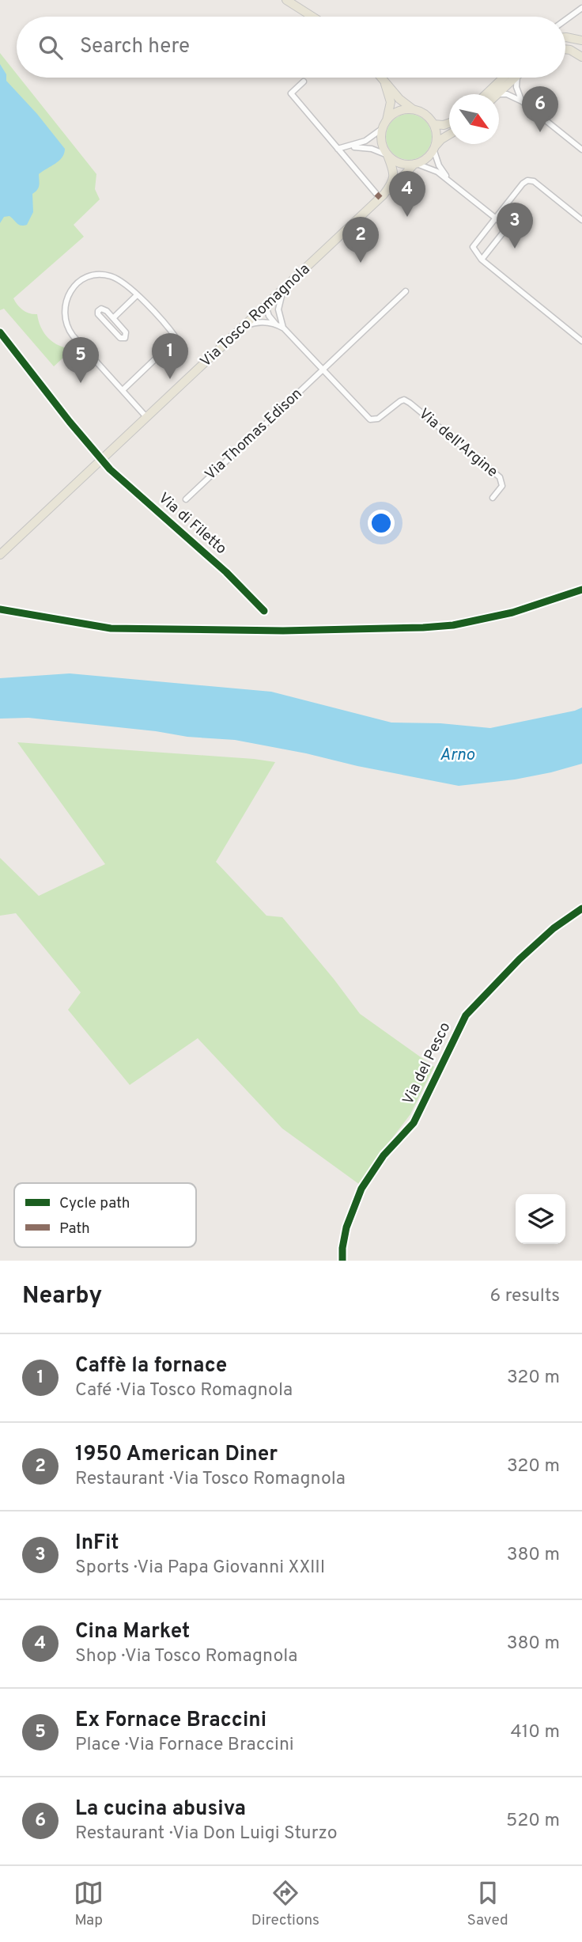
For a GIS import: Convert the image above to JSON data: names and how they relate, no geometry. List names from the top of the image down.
{
  "streets": {
    "main road": ["Via Tosco Romagnola"],
    "street": [
      "Via Thomas Edison",
      "Via dell'Argine",
      "Via di Filetto",
      "Via del Pesco"
    ]
  },
  "crossings": [
    ["Via Tosco Romagnola", "Via di Filetto"],
    ["Via Thomas Edison", "Via dell'Argine"]
  ],
  "water": ["Arno"],
  "legend": ["Cycle path", "Path"],
  "north": "bottom right",
  "page": {
    "search": "Search here",
    "pins": [
      "6",
      "4",
      "3",
      "2",
      "1",
      "5"
    ],
    "heading": ["Nearby", "6 results"],
    "list": [
      {
        "mark": "1",
        "name": "Caffè la fornace",
        "note": "Café · Via Tosco Romagnola",
        "value": "320 m"
      },
      {
        "mark": "2",
        "name": "1950 American Diner",
        "note": "Restaurant · Via Tosco Romagnola",
        "value": "320 m"
      },
      {
        "mark": "3",
        "name": "InFit",
        "note": "Sports · Via Papa Giovanni XXIII",
        "value": "380 m"
      },
      {
        "mark": "4",
        "name": "Cina Market",
        "note": "Shop · Via Tosco Romagnola",
        "value": "380 m"
      },
      {
        "mark": "5",
        "name": "Ex Fornace Braccini",
        "note": "Place · Via Fornace Braccini",
        "value": "410 m"
      },
      {
        "mark": "6",
        "name": "La cucina abusiva",
        "note": "Restaurant · Via Don Luigi Sturzo",
        "value": "520 m"
      }
    ],
    "nav": ["Map", "Directions", "Saved"]
  }
}
